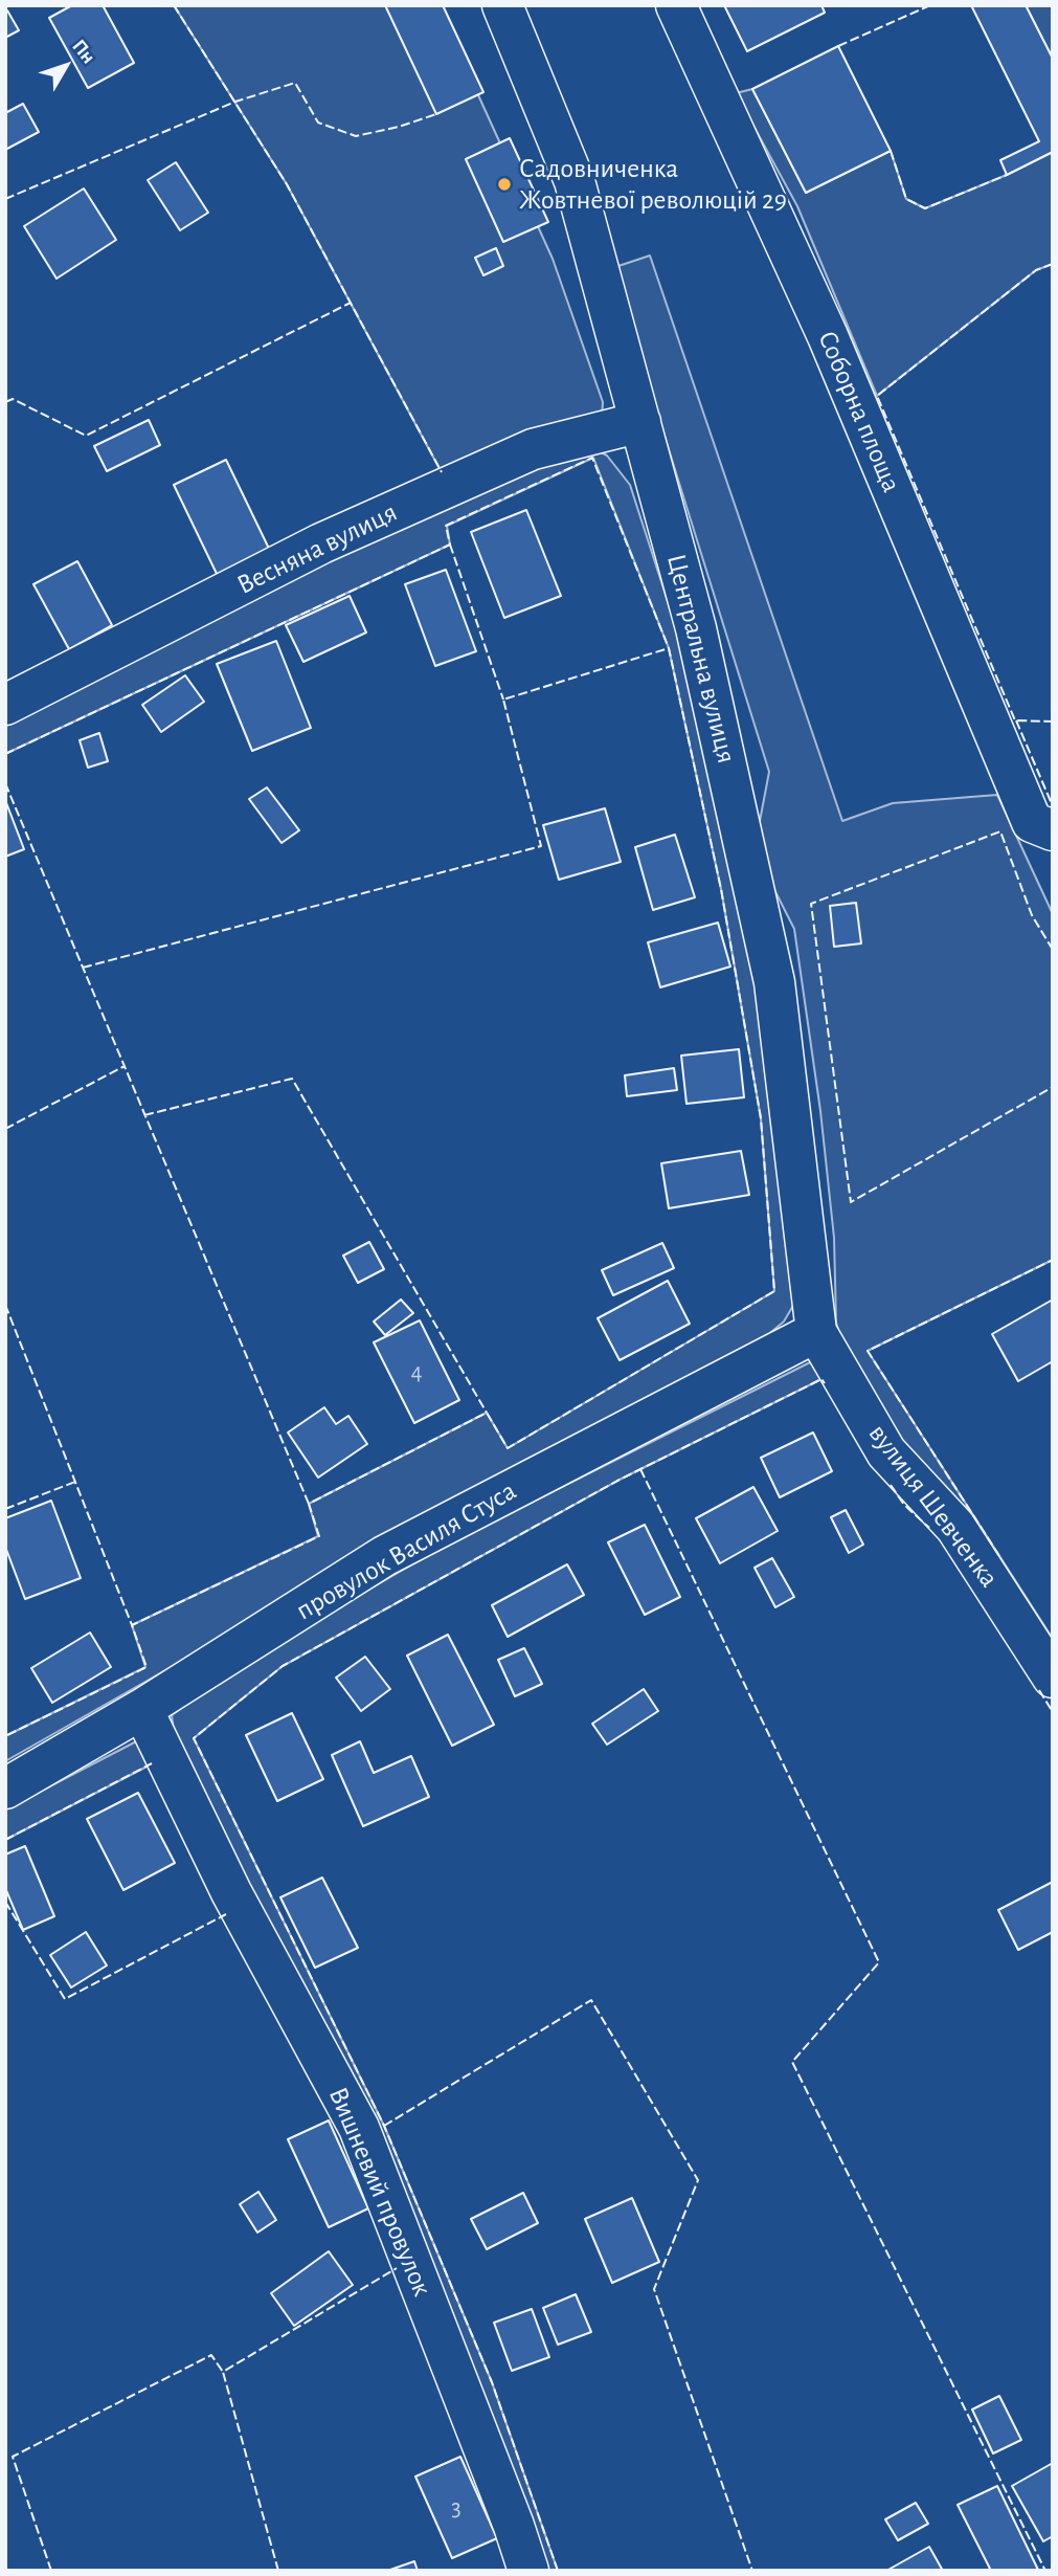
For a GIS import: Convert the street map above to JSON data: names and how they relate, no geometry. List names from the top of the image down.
{
  "streets": {
    "street": [
      "Соборна площа",
      "Весняна вулиця",
      "Центральна вулиця",
      "вулиця Шевченка",
      "провулок Василя Стуса",
      "Вишневий провулок"
    ]
  },
  "crossings": [
    ["Весняна вулиця", "Центральна вулиця"],
    ["Центральна вулиця", "вулиця Шевченка"],
    ["Центральна вулиця", "провулок Василя Стуса"],
    ["вулиця Шевченка", "провулок Василя Стуса"],
    ["провулок Василя Стуса", "Вишневий провулок"]
  ],
  "places": ["Садовниченка Жовтневої революцій 29"],
  "house_numbers": ["4", "3"],
  "north": "top right"
}
